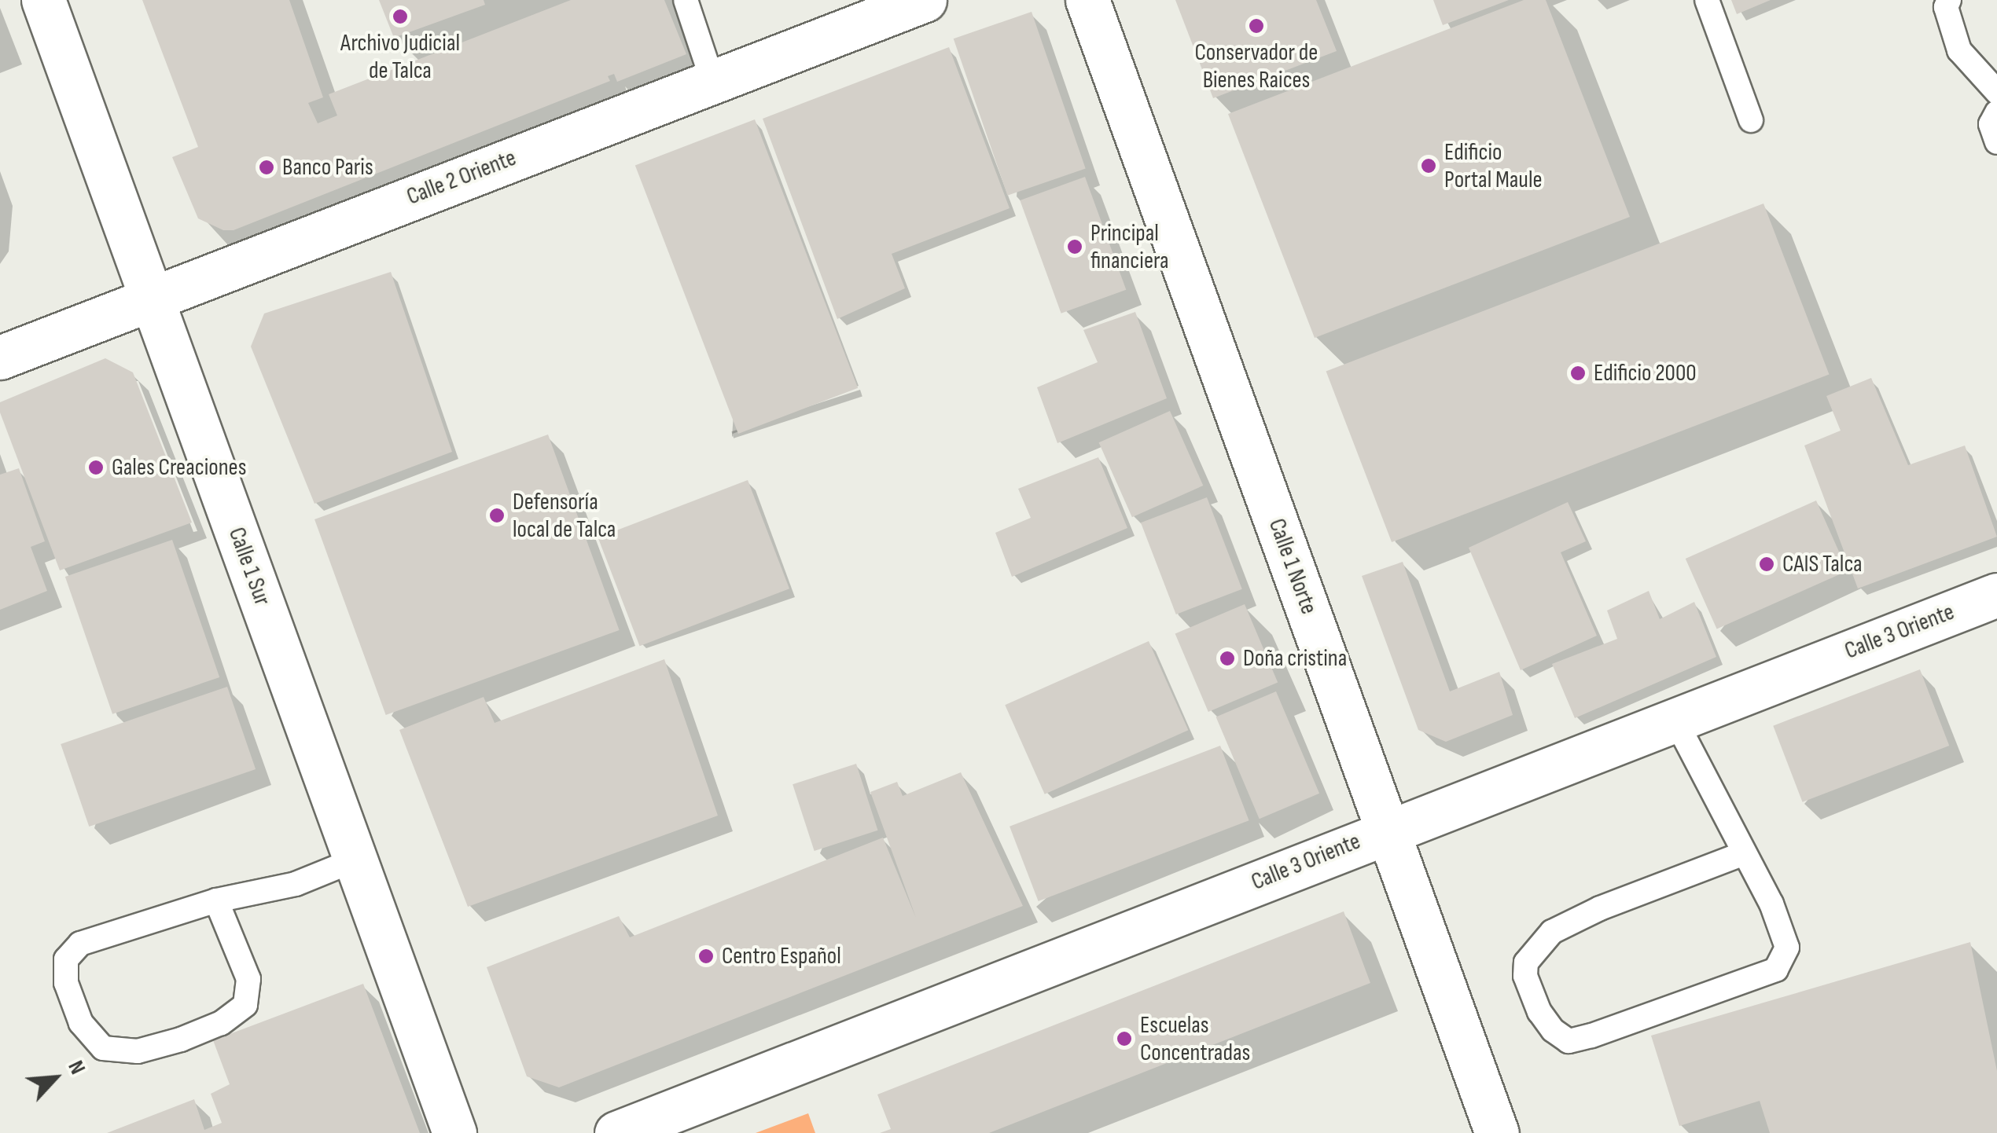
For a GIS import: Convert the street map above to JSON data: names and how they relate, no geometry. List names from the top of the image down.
{
  "streets": {
    "street": [
      "Calle 2 Oriente",
      "Calle 1 Sur",
      "Calle 1 Norte",
      "Calle 3 Oriente"
    ]
  },
  "crossings": [
    ["Calle 2 Oriente", "Calle 1 Sur"],
    ["Calle 1 Norte", "Calle 3 Oriente"]
  ],
  "places": [
    "Archivo Judicial de Talca",
    "Conservador de Bienes Raices",
    "Edificio Portal Maule",
    "Banco Paris",
    "Principal financiera",
    "Edificio 2000",
    "Gales Creaciones",
    "Defensoría local de Talca",
    "CAIS Talca",
    "Doña cristina",
    "Centro Español",
    "Escuelas Concentradas"
  ],
  "north": "top right"
}
